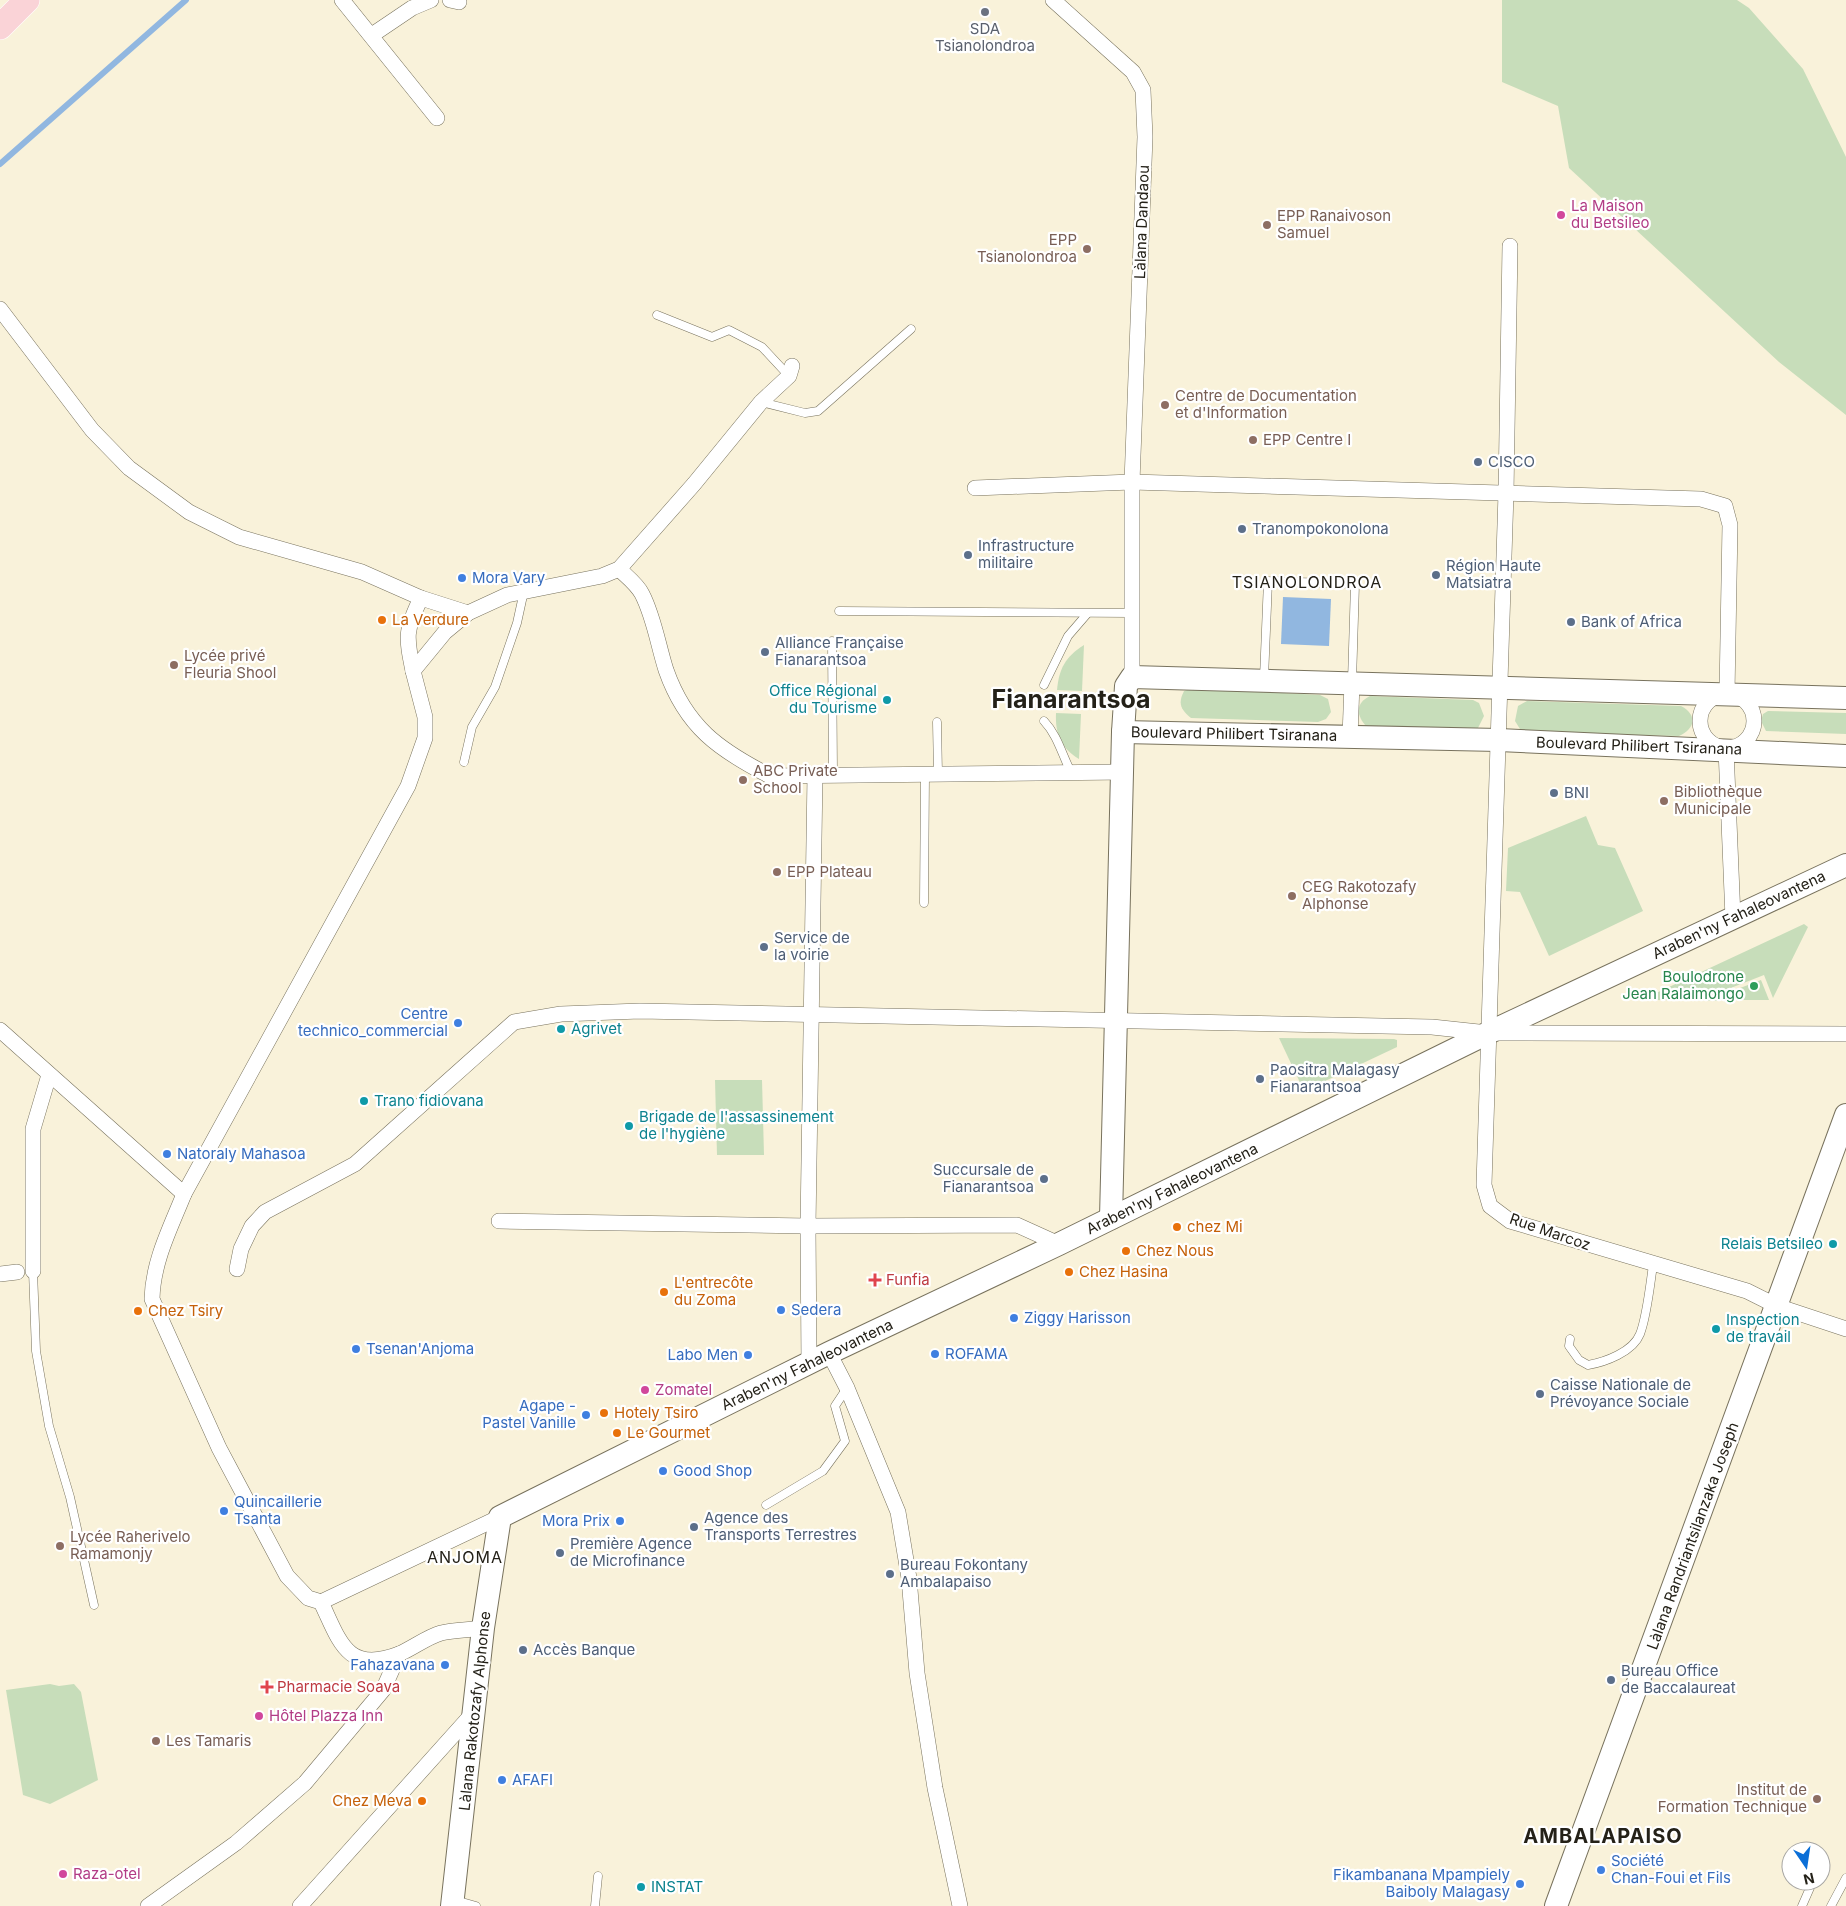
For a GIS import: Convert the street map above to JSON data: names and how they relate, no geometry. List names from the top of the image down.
{
  "streets": {
    "street": [
      "Làlana Dandaou",
      "Boulevard Philibert Tsiranana",
      "Araben'ny Fahaleovantena",
      "Rue Marcoz",
      "Làlana Randriantsilanzaka Joseph",
      "Làlana Rakotozafy Alphonse"
    ]
  },
  "crossings": [
    ["Làlana Dandaou", "Boulevard Philibert Tsiranana"],
    ["Boulevard Philibert Tsiranana", "Rue Marcoz"],
    ["Araben'ny Fahaleovantena", "Rue Marcoz"],
    ["Araben'ny Fahaleovantena", "Làlana Rakotozafy Alphonse"],
    ["Rue Marcoz", "Làlana Randriantsilanzaka Joseph"]
  ],
  "districts": [
    "TSIANOLONDROA",
    "Fianarantsoa",
    "ANJOMA",
    "AMBALAPAISO"
  ],
  "places": {
    "other": [
      "SDA Tsianolondroa",
      "La Maison du Betsileo",
      "EPP Ranaivoson Samuel",
      "EPP Tsianolondroa",
      "Centre de Documentation et d'Information",
      "EPP Centre I",
      "CISCO",
      "Tranompokonolona",
      "Infrastructure militaire",
      "Région Haute Matsiatra",
      "Mora Vary",
      "La Verdure",
      "Bank of Africa",
      "Alliance Française Fianarantsoa",
      "Lycée privé Fleuria Shool",
      "Office Régional du Tourisme",
      "ABC Private School",
      "BNI",
      "Bibliothèque Municipale",
      "EPP Plateau",
      "CEG Rakotozafy Alphonse",
      "Service de la voirie",
      "Boulodrone Jean Ralaimongo",
      "Centre technico_commercial",
      "Agrivet",
      "Paositra Malagasy Fianarantsoa",
      "Trano fidiovana",
      "Brigade de l'assassinement de l'hygiène",
      "Natoraly Mahasoa",
      "Succursale de Fianarantsoa",
      "chez Mi",
      "Relais Betsileo",
      "Chez Nous",
      "Chez Hasina",
      "L'entrecôte du Zoma",
      "Sedera",
      "Chez Tsiry",
      "Ziggy Harisson",
      "Inspection de travail",
      "Tsenan'Anjoma",
      "ROFAMA",
      "Labo Men",
      "Zomatel",
      "Caisse Nationale de Prévoyance Sociale",
      "Hotely Tsiro",
      "Agape - Pastel Vanille",
      "Le Gourmet",
      "Good Shop",
      "Quincaillerie Tsanta",
      "Mora Prix",
      "Agence des Transports Terrestres",
      "Lycée Raherivelo Ramamonjy",
      "Première Agence de Microfinance",
      "Bureau Fokontany Ambalapaiso",
      "Accès Banque",
      "Fahazavana",
      "Bureau Office de Baccalaureat",
      "Hôtel Plazza Inn",
      "Les Tamaris",
      "AFAFI",
      "Institut de Formation Technique",
      "Chez Meva",
      "Société Chan-Foui et Fils",
      "Raza-otel",
      "Fikambanana Mpampiely Baiboly Malagasy",
      "INSTAT"
    ],
    "health": ["Funfia", "Pharmacie Soava"]
  },
  "north": "bottom"
}
